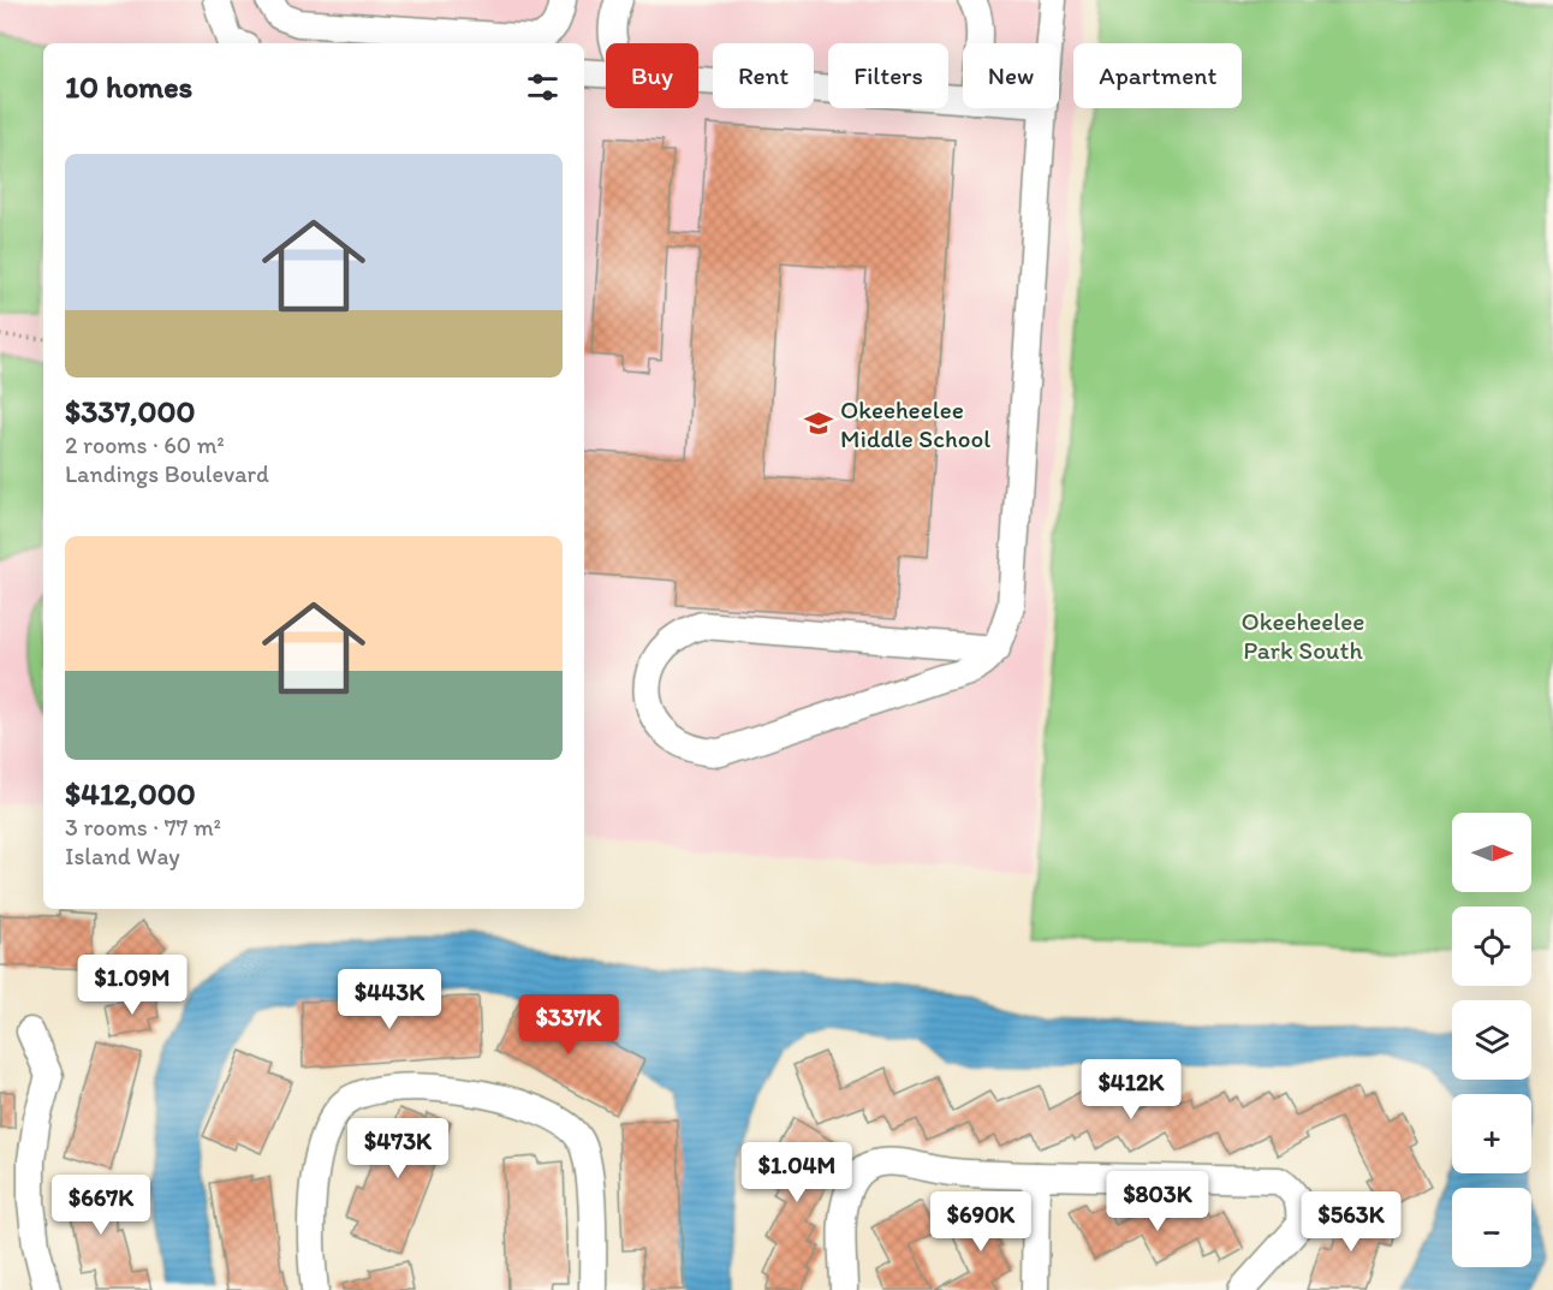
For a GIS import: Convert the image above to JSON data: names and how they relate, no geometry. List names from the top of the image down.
{
  "parks": ["Okeeheelee Park South"],
  "places": {
    "school or university": ["Okeeheelee Middle School"]
  },
  "north": "right",
  "page": {
    "chip": [
      "Buy",
      "Rent",
      "Filters",
      "New",
      "Apartment"
    ],
    "heading": "10 homes",
    "list": [
      {
        "name": "$337,000",
        "note": "2 rooms · 60 m² · Landings Boulevard"
      },
      {
        "name": "$412,000",
        "note": "3 rooms · 77 m² · Island Way"
      }
    ],
    "map_buttons": ["+", "−"],
    "price": [
      "$1.09M",
      "$443K",
      "$337K",
      "$412K",
      "$473K",
      "$1.04M",
      "$803K",
      "$667K",
      "$690K",
      "$563K"
    ]
  }
}
